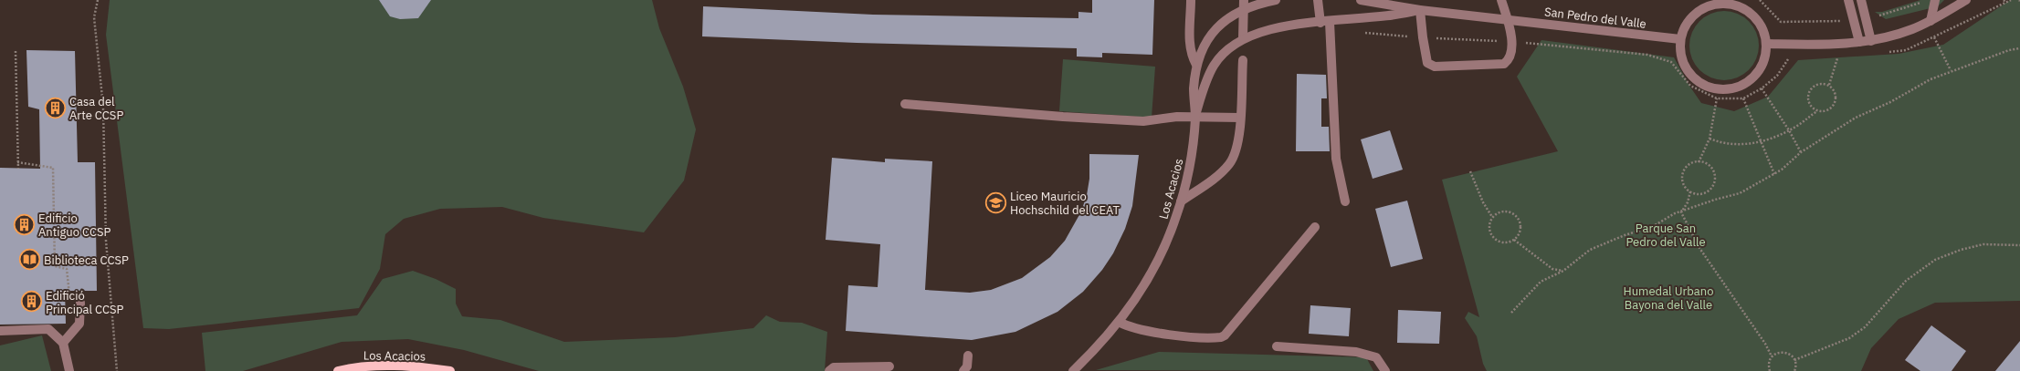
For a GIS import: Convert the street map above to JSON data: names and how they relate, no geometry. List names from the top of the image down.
{
  "streets": {
    "main road": ["Los Acacios"],
    "street": ["San Pedro del Valle"]
  },
  "crossings": [
    ["San Pedro del Valle", "Los Acacios"]
  ],
  "parks": ["Parque San Pedro del Valle", "Humedal Urbano Bayona del Valle"],
  "places": {
    "building": ["Casa del Arte CCSP", "Edificio Antiguo CCSP", "Edifició Principal CCSP"],
    "school or university": ["Liceo Mauricio Hochschild del CEAT"],
    "library": ["Biblioteca CCSP"]
  }
}
